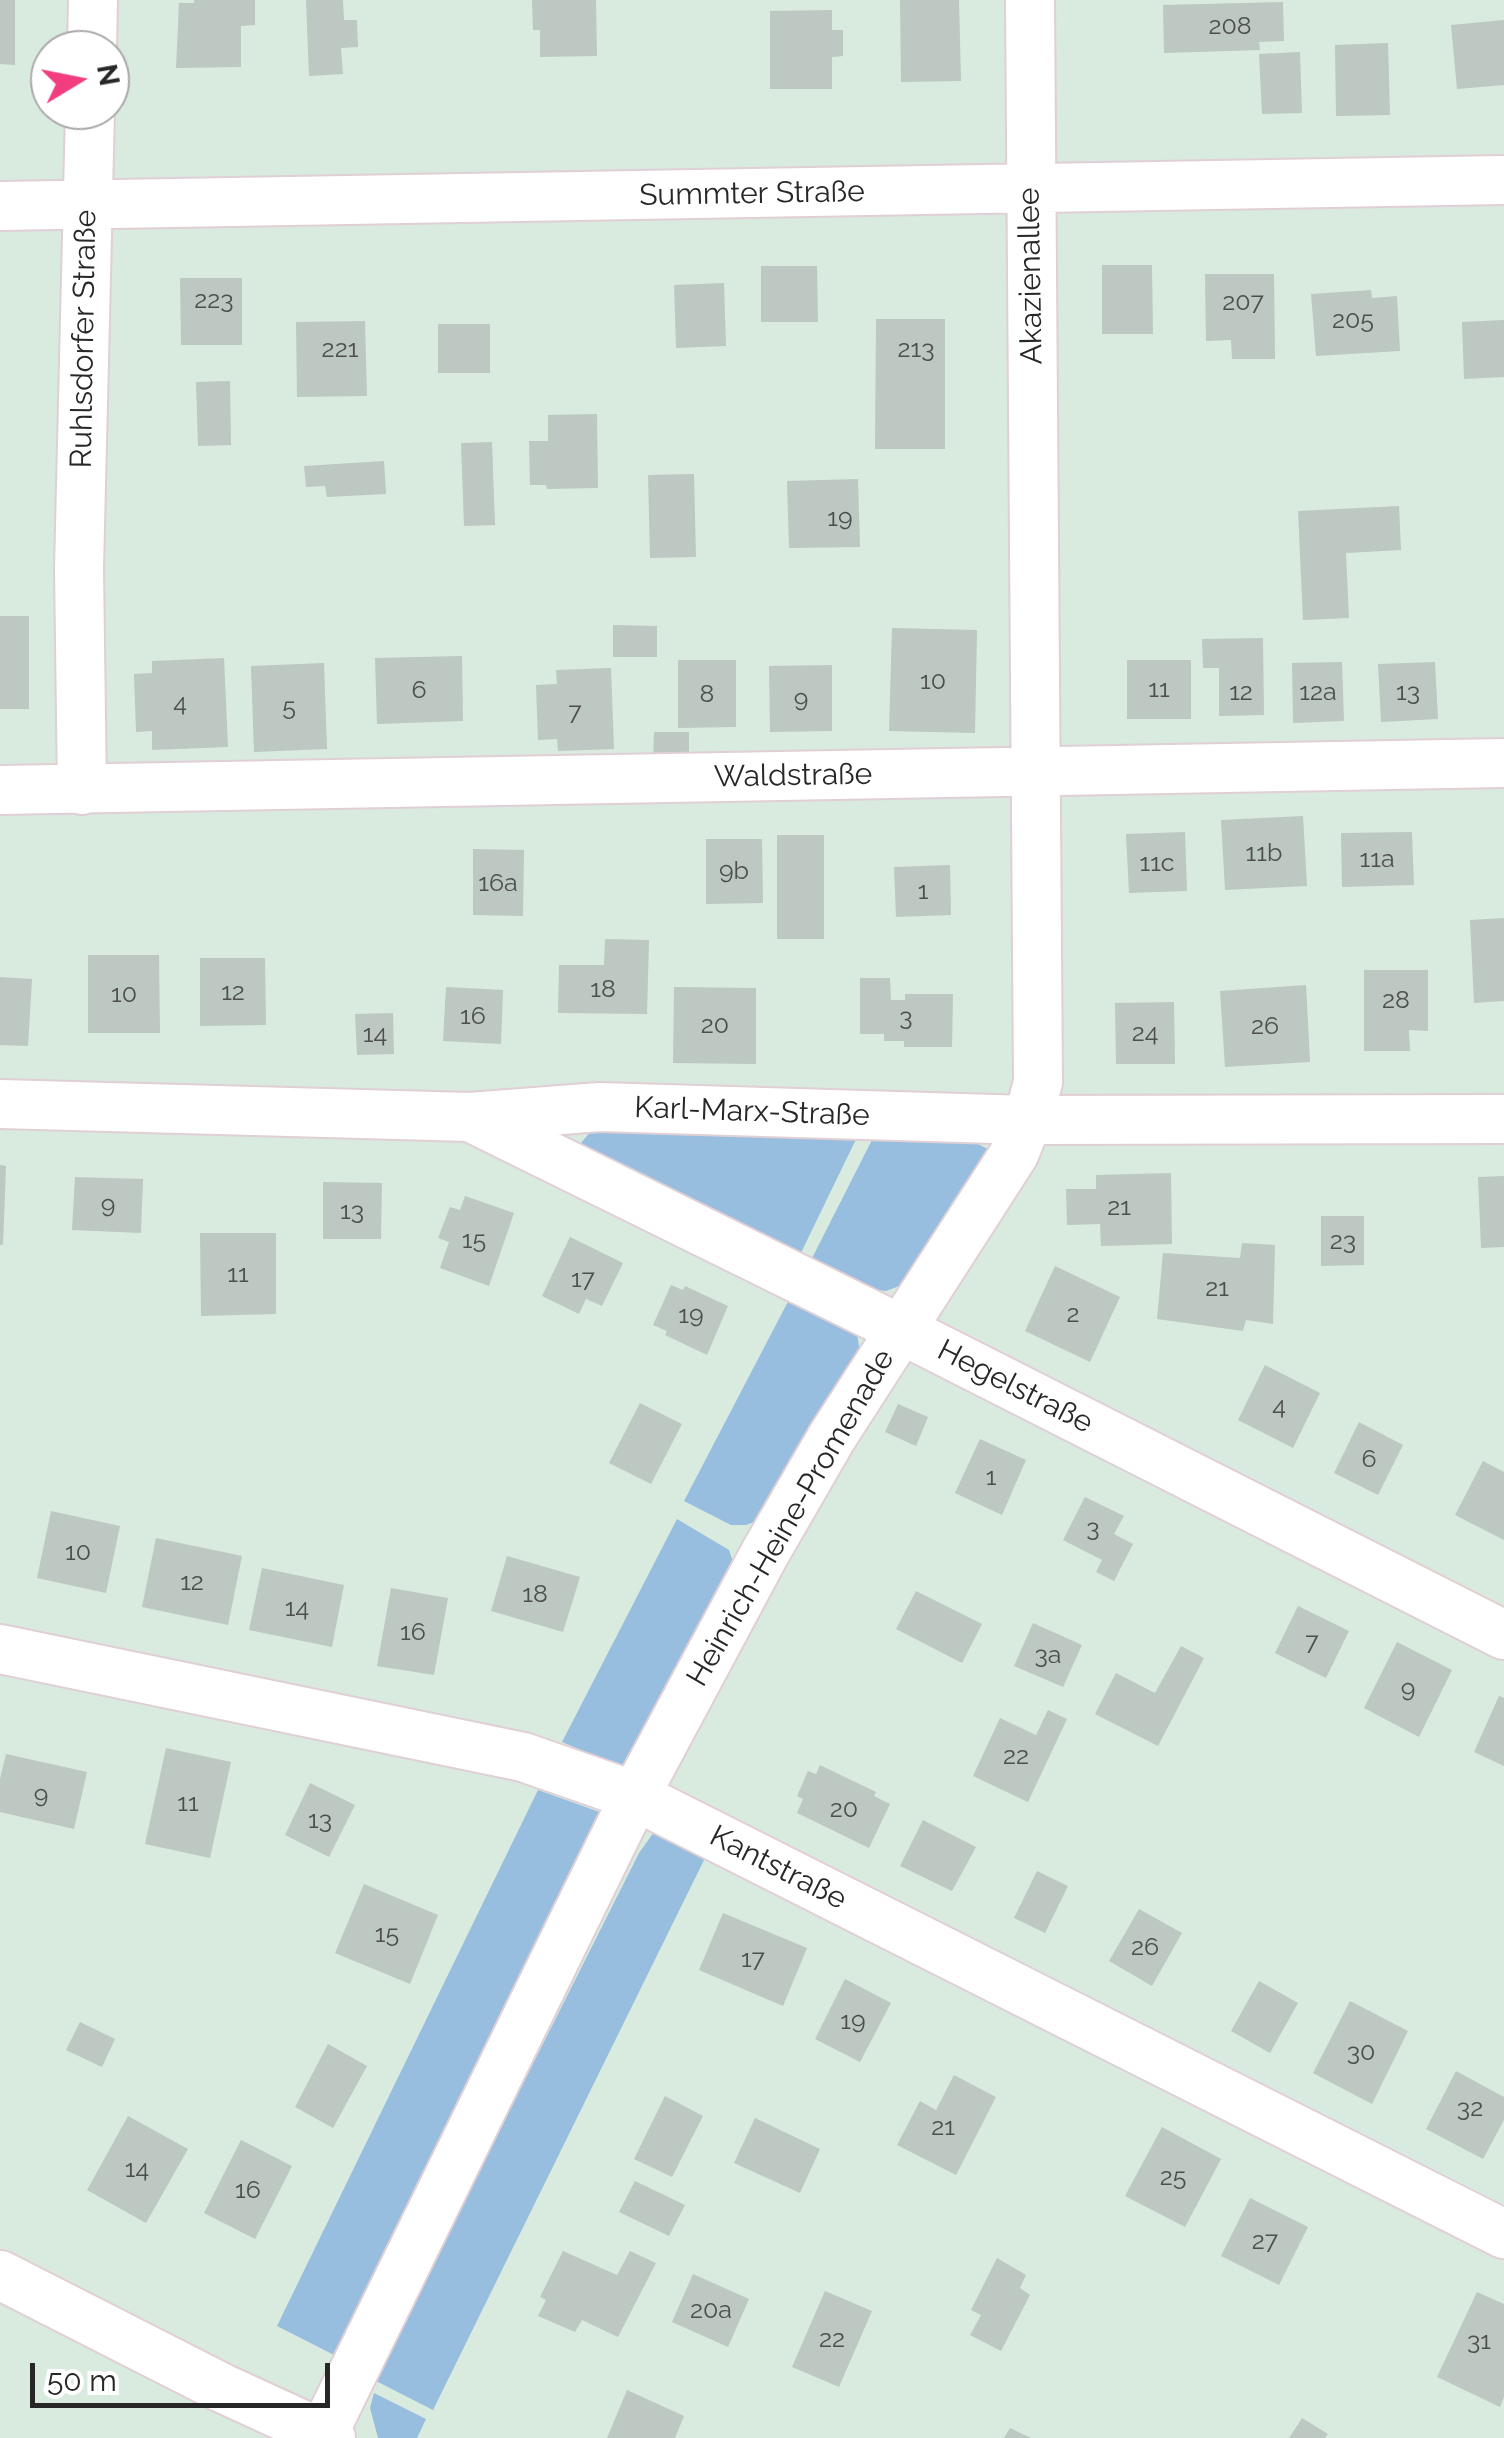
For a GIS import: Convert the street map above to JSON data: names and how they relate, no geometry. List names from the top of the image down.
{
  "streets": {
    "street": [
      "Summter Straße",
      "Akazienallee",
      "Ruhlsdorfer Straße",
      "Waldstraße",
      "Karl-Marx-Straße",
      "Hegelstraße",
      "Heinrich-Heine-Promenade",
      "Kantstraße"
    ]
  },
  "crossings": [
    ["Summter Straße", "Akazienallee"],
    ["Summter Straße", "Ruhlsdorfer Straße"],
    ["Akazienallee", "Heinrich-Heine-Promenade"],
    ["Ruhlsdorfer Straße", "Waldstraße"],
    ["Waldstraße", "Heinrich-Heine-Promenade"],
    ["Karl-Marx-Straße", "Hegelstraße"],
    ["Karl-Marx-Straße", "Heinrich-Heine-Promenade"],
    ["Hegelstraße", "Heinrich-Heine-Promenade"],
    ["Heinrich-Heine-Promenade", "Kantstraße"]
  ],
  "house_numbers": [
    "208",
    "223",
    "207",
    "205",
    "221",
    "213",
    "19",
    "10",
    "11",
    "6",
    "12",
    "12a",
    "13",
    "8",
    "9",
    "4",
    "5",
    "7",
    "11b",
    "11a",
    "11c",
    "9b",
    "16a",
    "1",
    "18",
    "12",
    "10",
    "28",
    "16",
    "3",
    "20",
    "26",
    "24",
    "14",
    "9",
    "21",
    "13",
    "15",
    "23",
    "11",
    "17",
    "21",
    "2",
    "19",
    "4",
    "6",
    "1",
    "3",
    "10",
    "12",
    "18",
    "14",
    "16",
    "7",
    "3a",
    "9",
    "22",
    "9",
    "11",
    "20",
    "13",
    "15",
    "26",
    "17",
    "19",
    "30",
    "32",
    "21",
    "14",
    "25",
    "16",
    "27",
    "20a",
    "22",
    "31"
  ],
  "scale_bar": "50 m",
  "north": "right"
}
